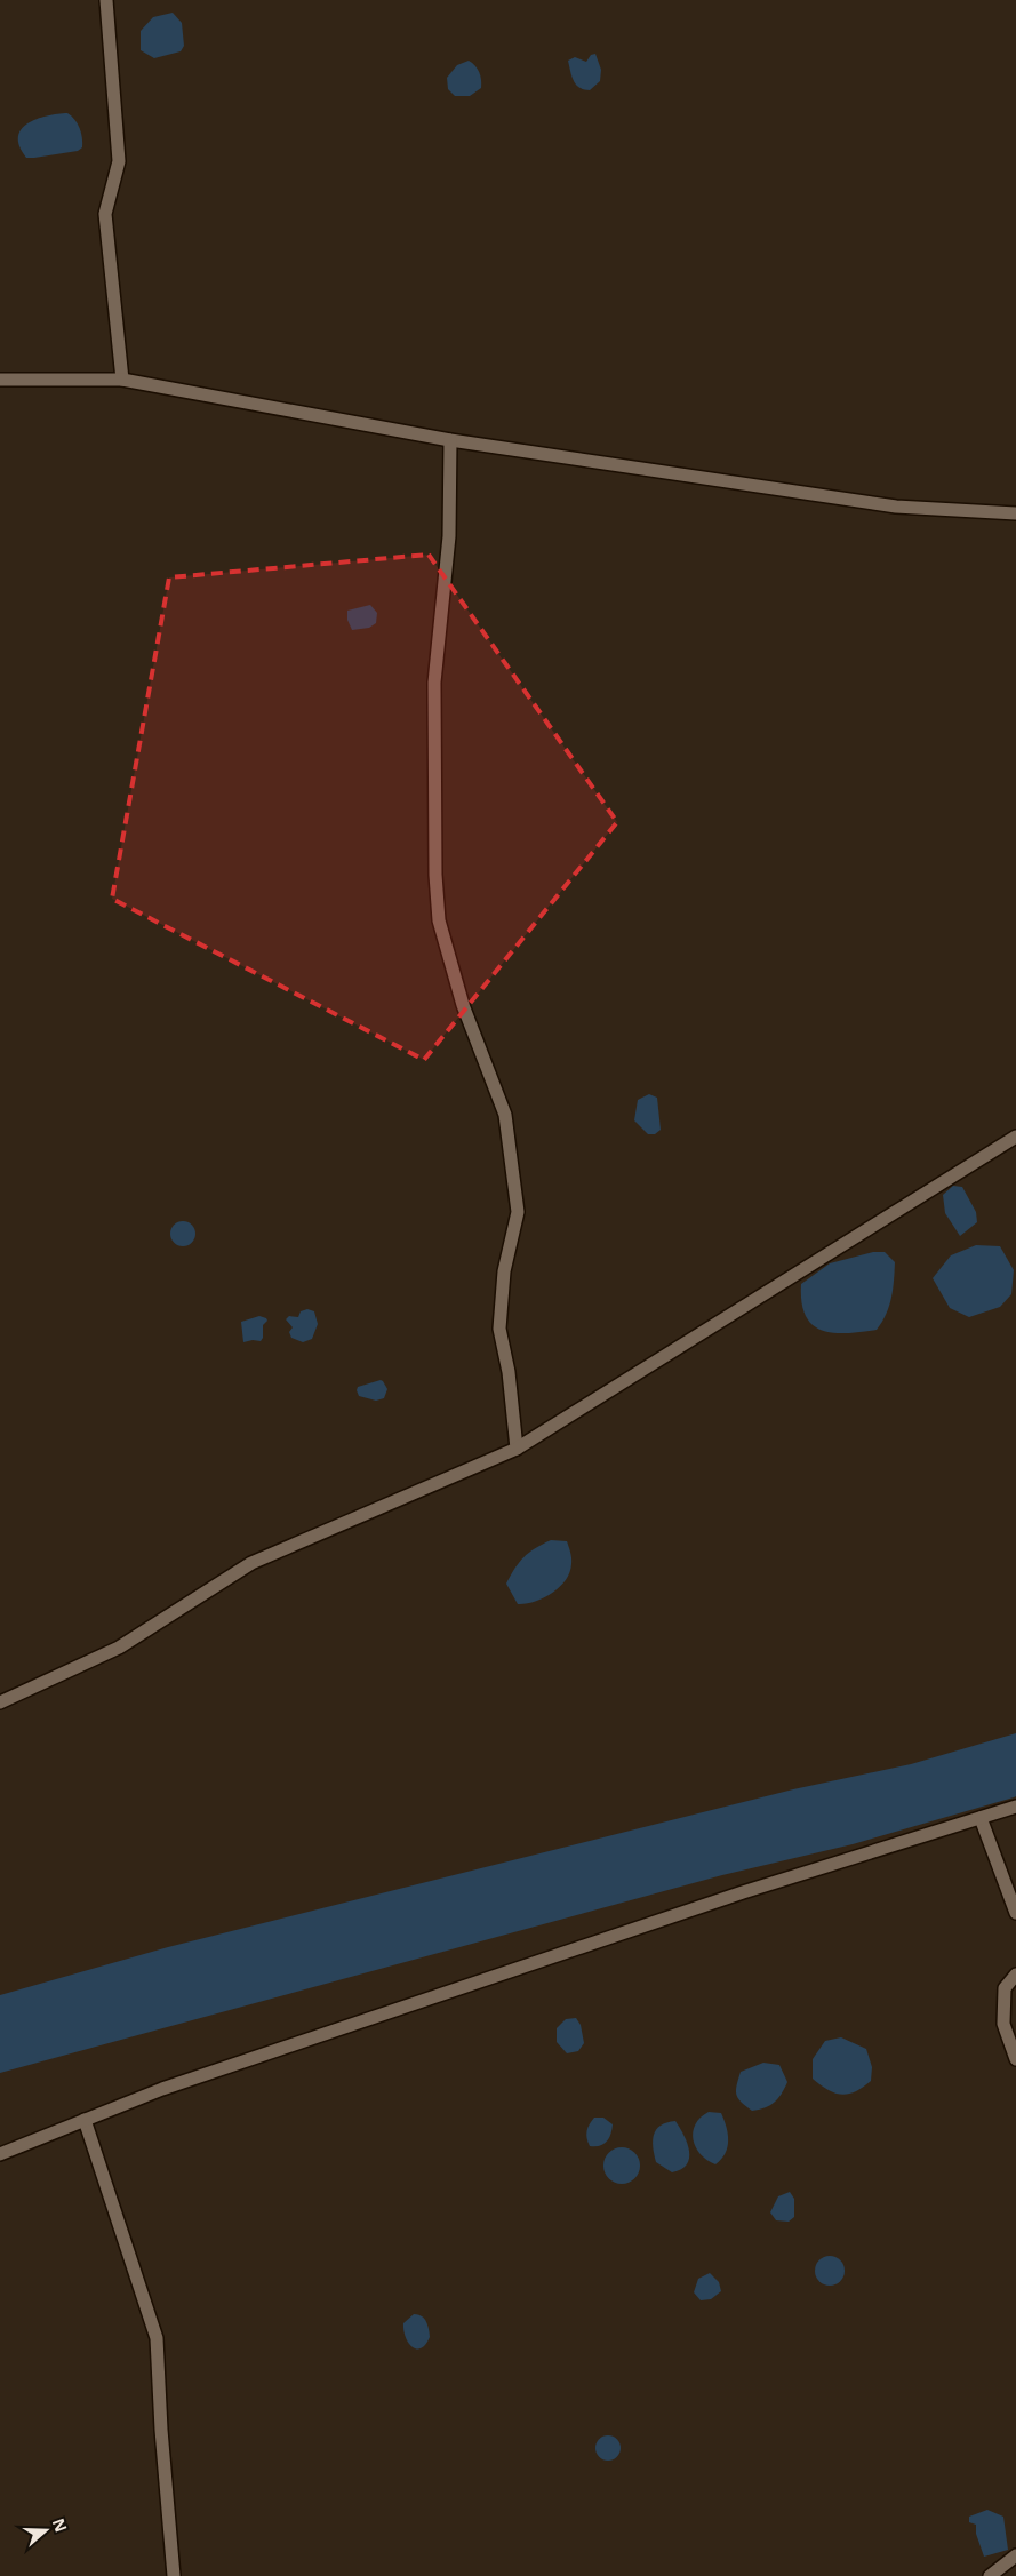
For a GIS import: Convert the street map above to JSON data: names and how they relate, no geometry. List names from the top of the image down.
{
  "north": "right"
}
